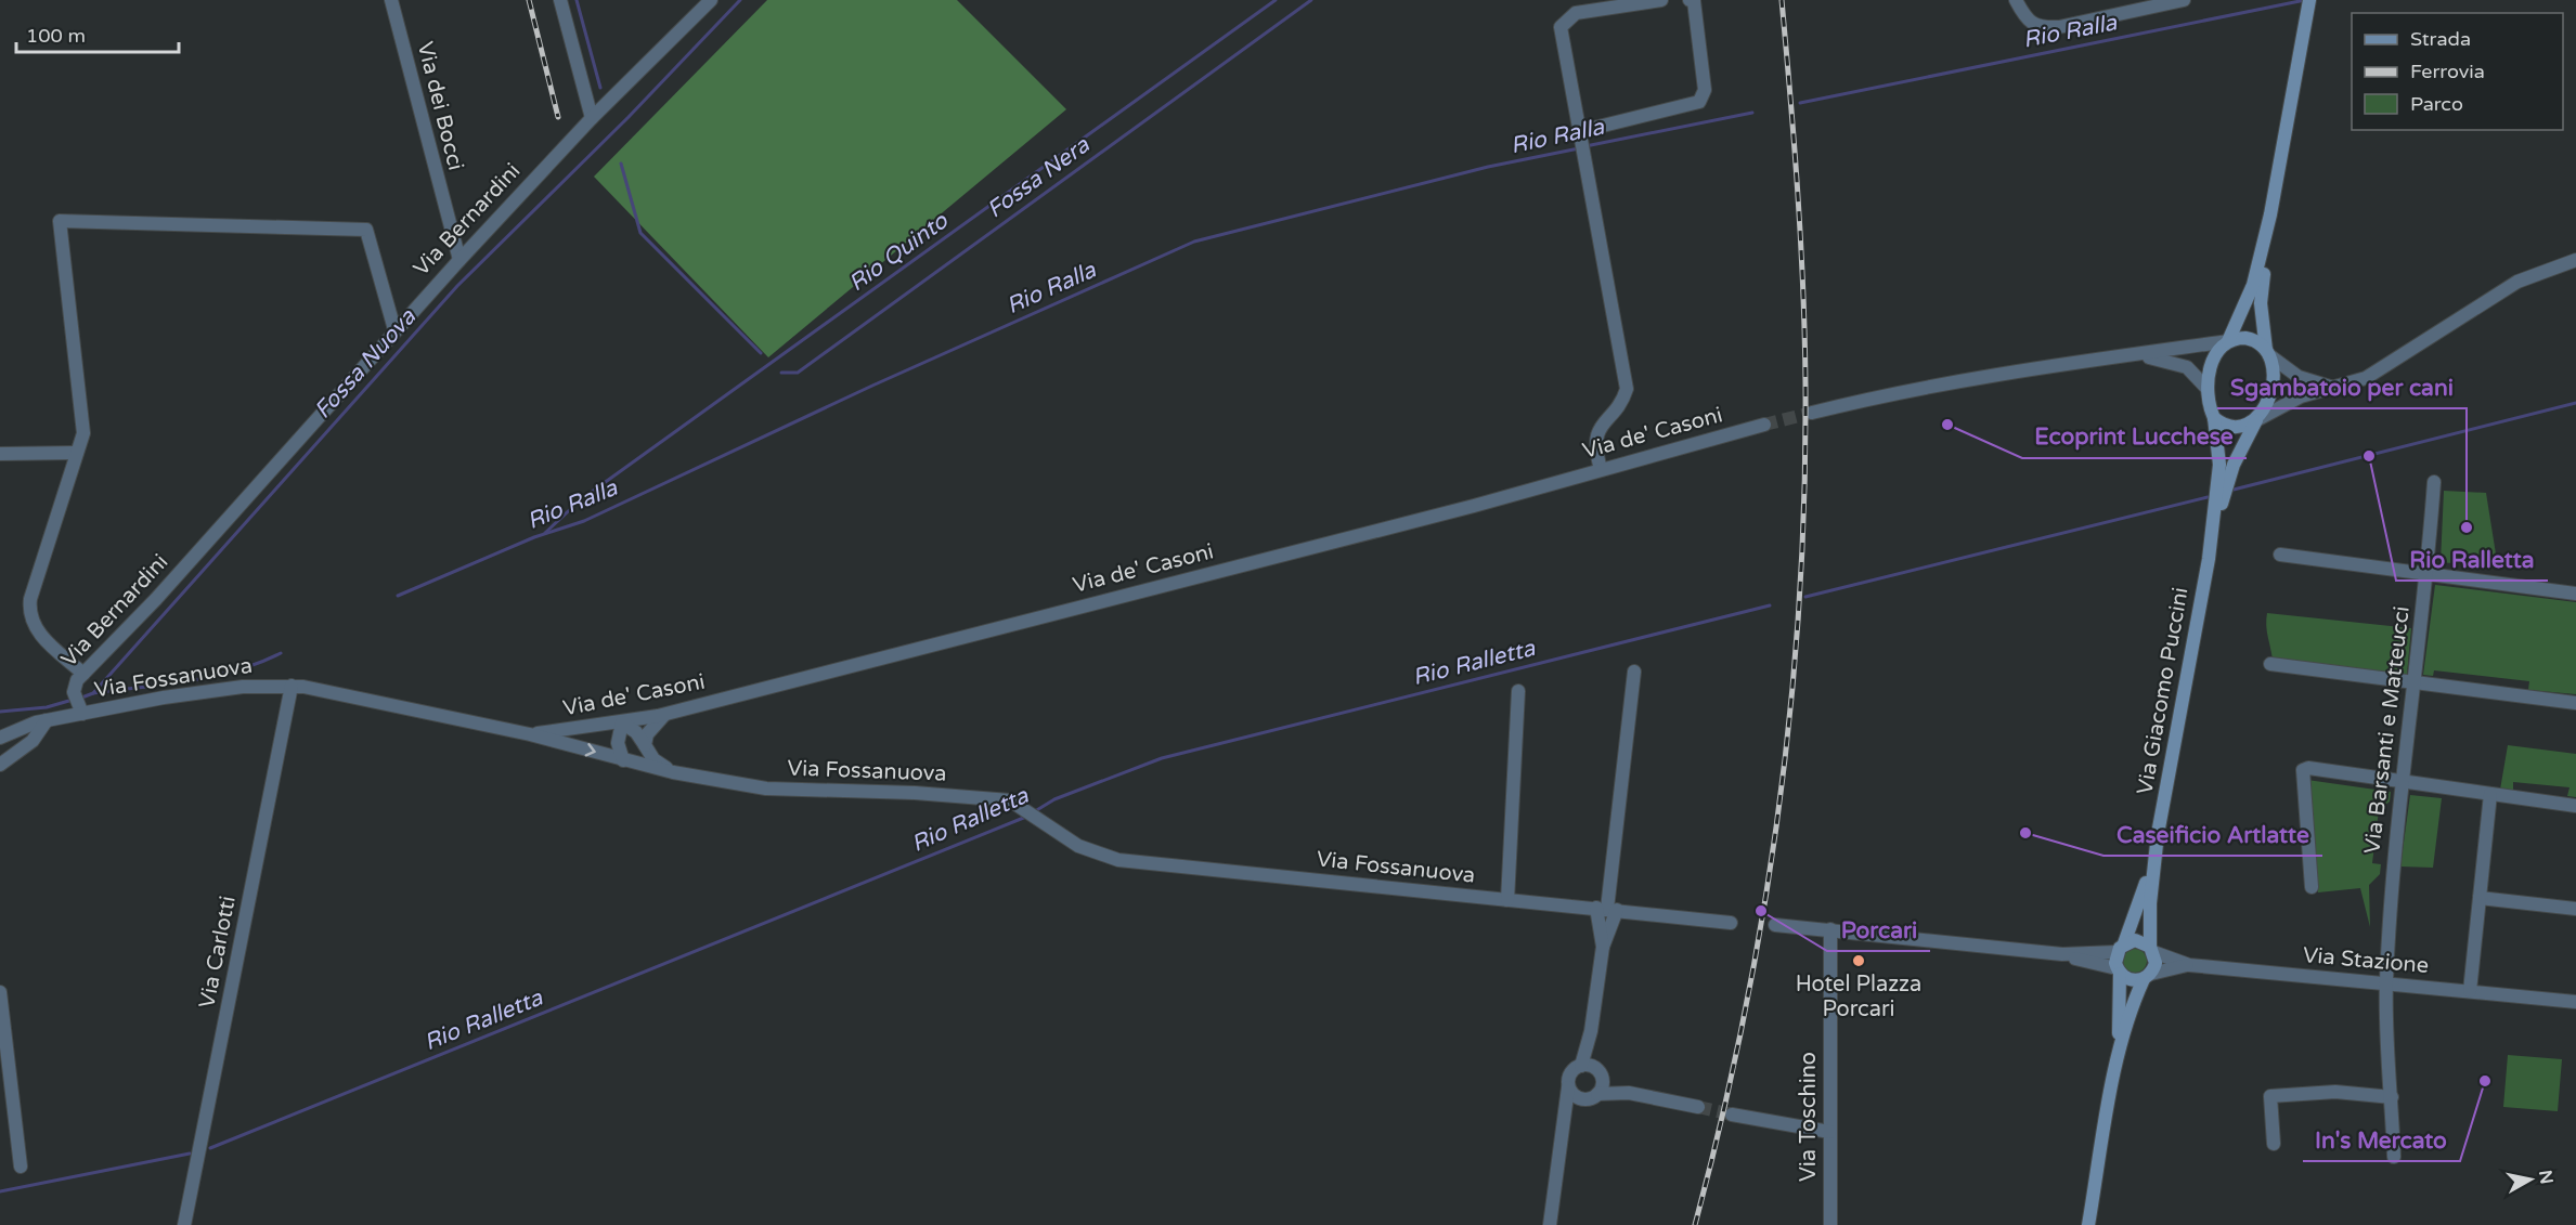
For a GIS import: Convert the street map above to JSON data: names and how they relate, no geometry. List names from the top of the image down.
{
  "streets": {
    "main road": ["Via Giacomo Puccini"],
    "street": [
      "Via dei Bocci",
      "Via Bernardini",
      "Via de' Casoni",
      "Via Fossanuova",
      "Via Barsanti e Matteucci",
      "Via Carlotti",
      "Via Stazione",
      "Via Toschino"
    ]
  },
  "crossings": [
    ["Via dei Bocci", "Via Bernardini"],
    ["Via Bernardini", "Via Fossanuova"],
    ["Via de' Casoni", "Via Fossanuova"],
    ["Via Fossanuova", "Via Carlotti"],
    ["Via Giacomo Puccini", "Via Stazione"],
    ["Via Barsanti e Matteucci", "Via Stazione"]
  ],
  "water": [
    "Rio Ralla",
    "Fossa Nera",
    "Rio Quinto",
    "Fossa Nuova",
    "Rio Ralletta"
  ],
  "places": [
    "Ecoprint Lucchese",
    "Rio Ralletta",
    "Sgambatoio per cani",
    "Caseificio Artlatte",
    "Porcari",
    "Hotel Plazza Porcari",
    "In's Mercato"
  ],
  "legend": ["Strada", "Ferrovia", "Parco"],
  "scale_bar": "100 m",
  "north": "right"
}
